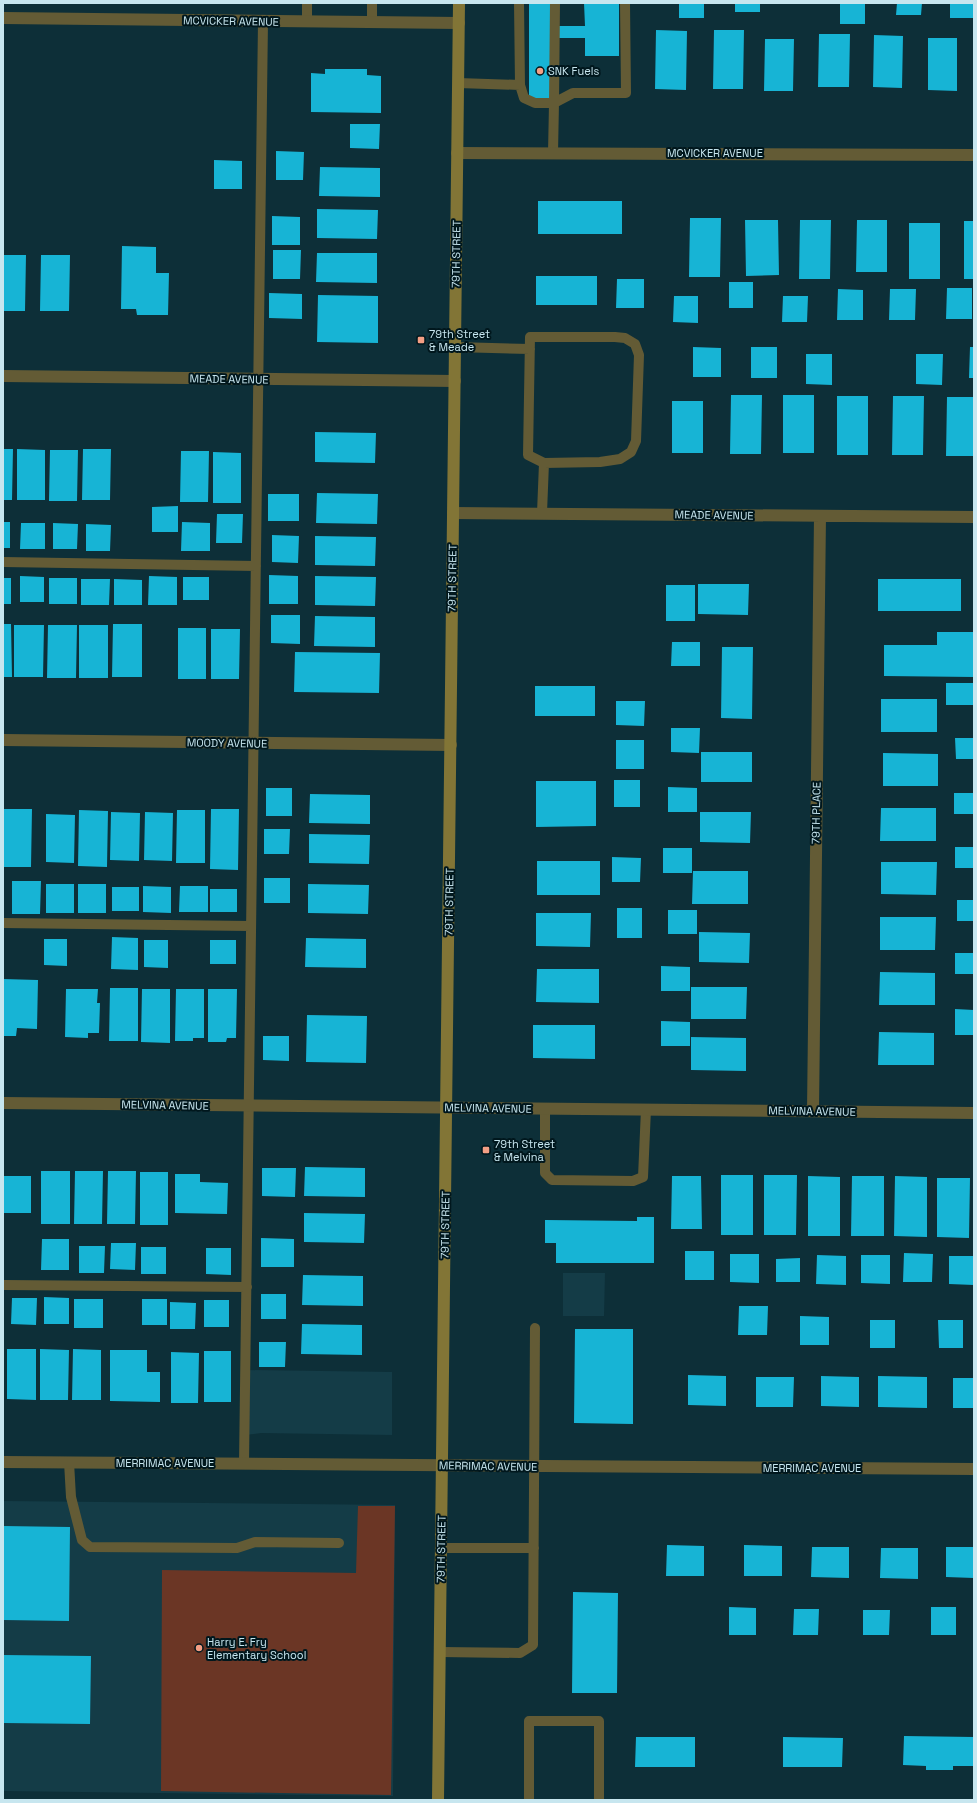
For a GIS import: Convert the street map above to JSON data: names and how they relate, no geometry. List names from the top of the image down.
{
  "streets": {
    "main road": ["79TH STREET"],
    "street": [
      "MCVICKER AVENUE",
      "MEADE AVENUE",
      "MOODY AVENUE",
      "79TH PLACE",
      "MELVINA AVENUE",
      "MERRIMAC AVENUE"
    ]
  },
  "crossings": [
    ["MCVICKER AVENUE", "79TH STREET"],
    ["79TH STREET", "MEADE AVENUE"],
    ["79TH STREET", "MOODY AVENUE"],
    ["79TH STREET", "MELVINA AVENUE"],
    ["79TH STREET", "MERRIMAC AVENUE"],
    ["MEADE AVENUE", "79TH PLACE"],
    ["79TH PLACE", "MELVINA AVENUE"]
  ],
  "places": {
    "other": ["SNK Fuels", "Harry E. Fry Elementary School"],
    "transit": ["79th Street & Meade", "79th Street & Melvina"]
  }
}
